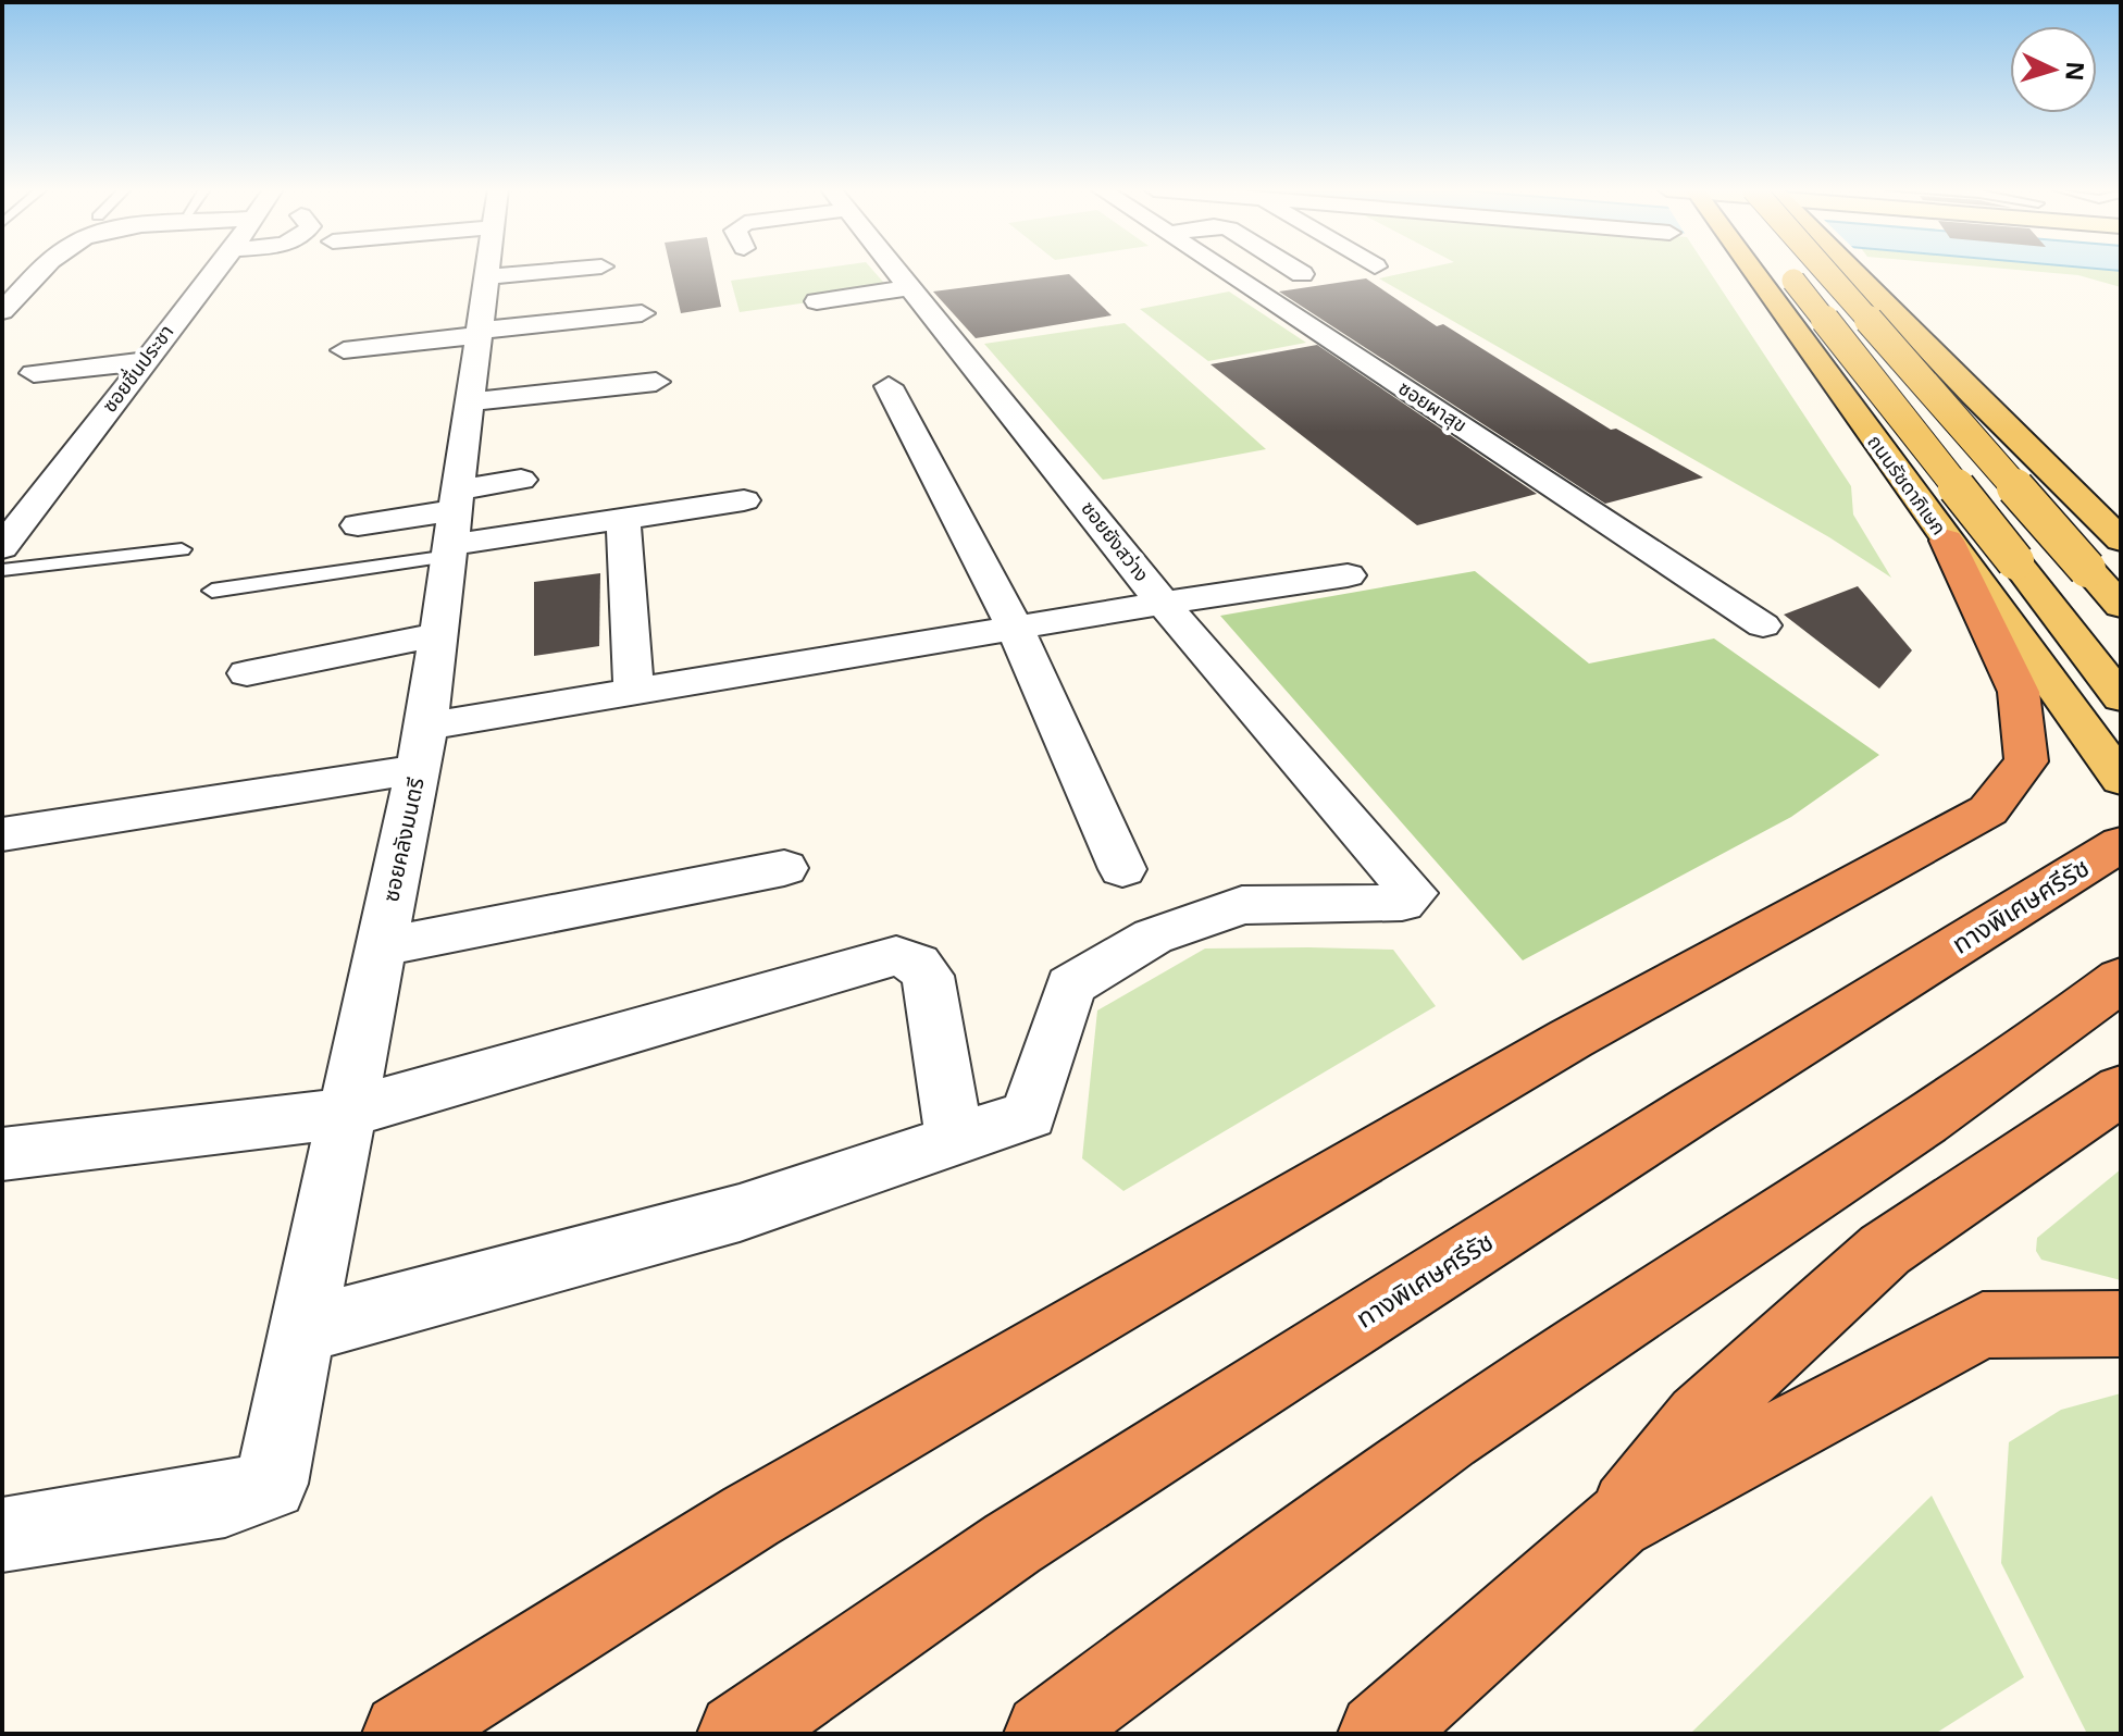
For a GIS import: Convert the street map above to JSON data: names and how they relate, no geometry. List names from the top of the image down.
{
  "streets": {
    "highway": ["ทางพิเศษศรีรัช"],
    "main road": ["ถนนรัชดาภิเษก"],
    "street": [
      "ซอยชื่นประชา",
      "ซอยผาสุข",
      "ซอยยังสว่าง",
      "ซอยคลังมนตรี"
    ]
  },
  "north": "right"
}
